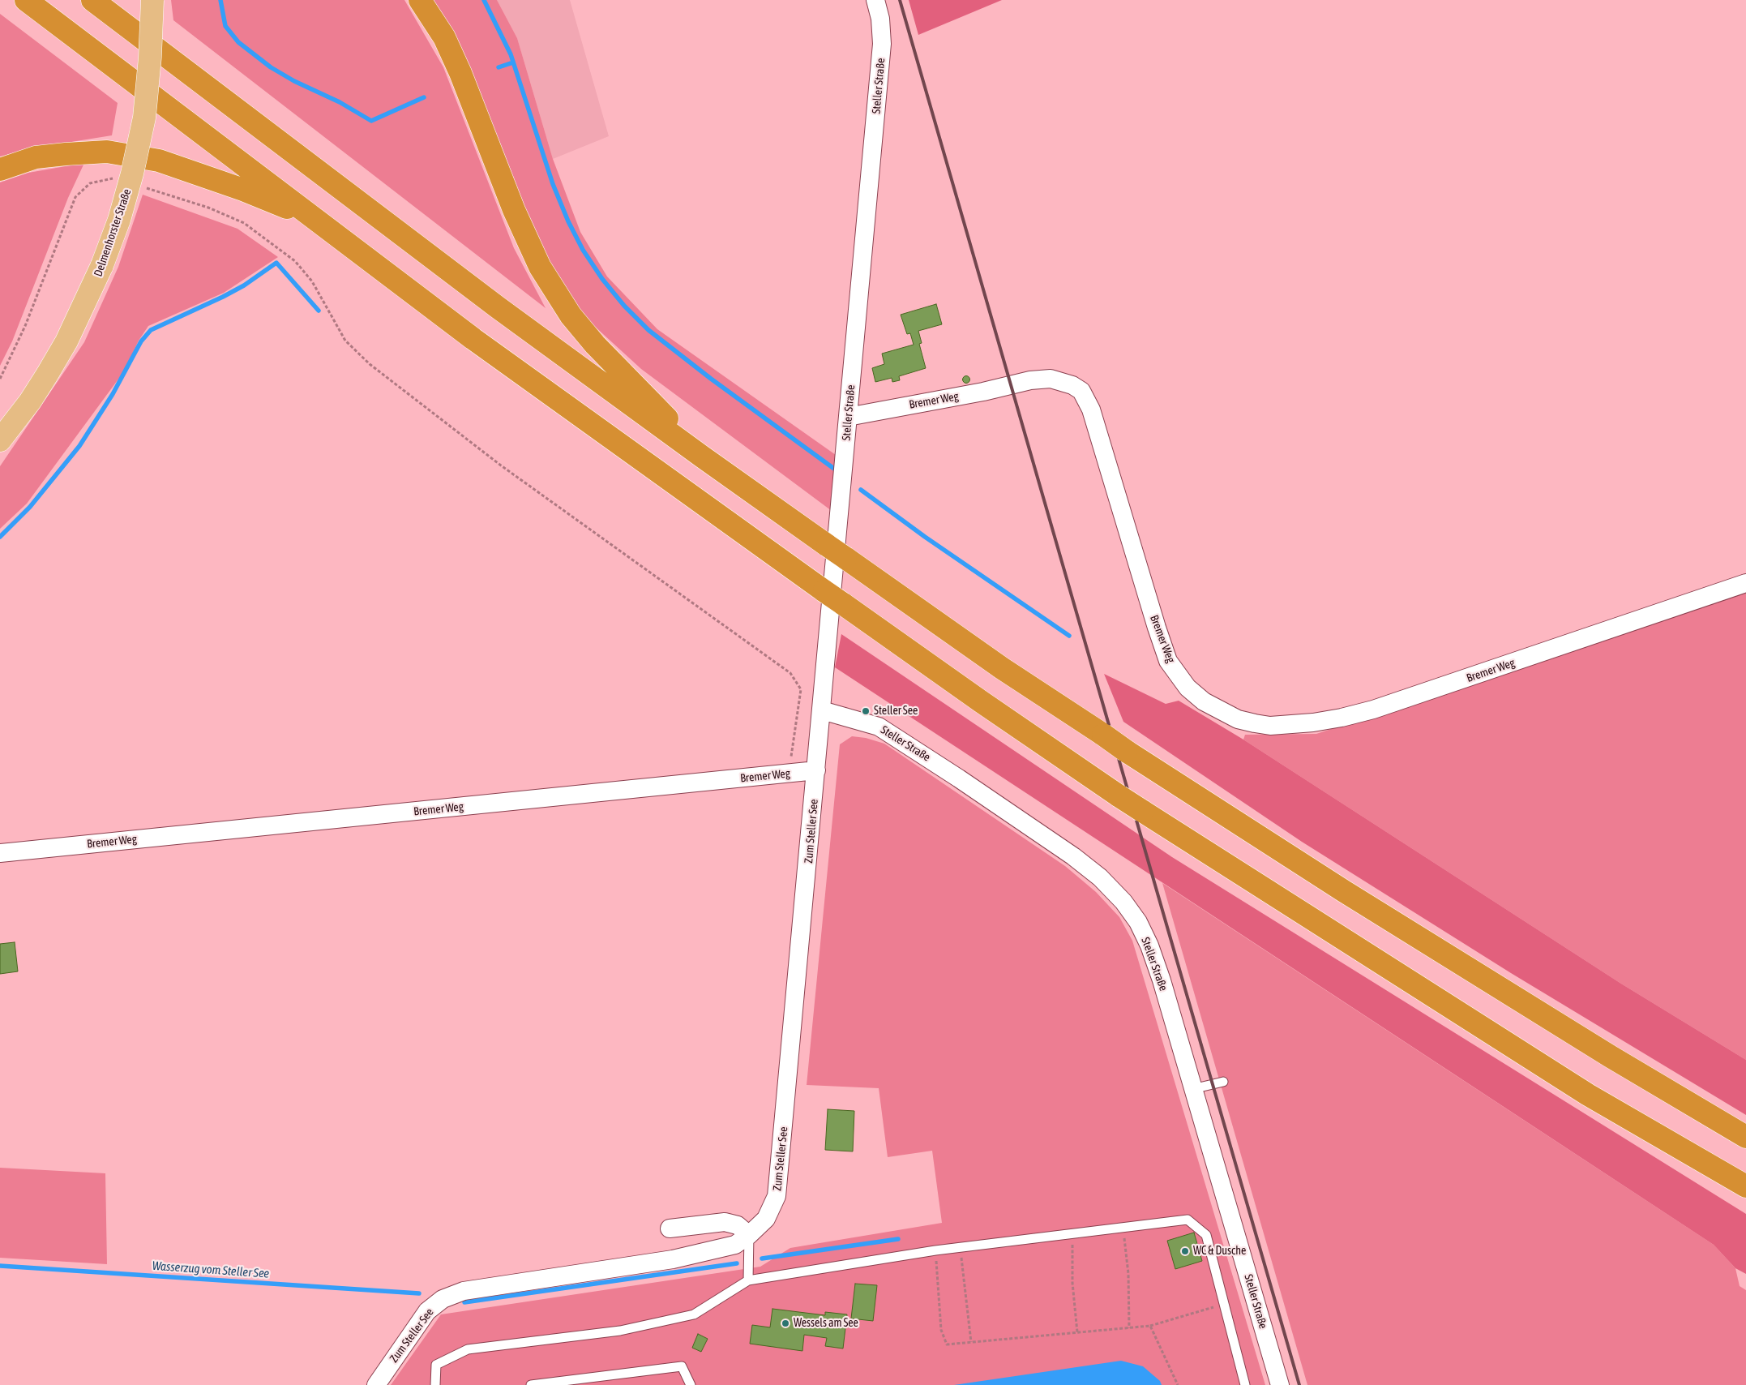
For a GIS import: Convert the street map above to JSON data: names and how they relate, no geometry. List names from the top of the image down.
{
  "streets": {
    "main road": ["Delmenhorster Straße"],
    "street": ["Steller Straße", "Bremer Weg", "Zum Steller See"]
  },
  "crossings": [
    ["Steller Straße", "Bremer Weg"],
    ["Bremer Weg", "Zum Steller See"]
  ],
  "water": ["Wasserzug vom Steller See"],
  "places": ["Steller See", "WC & Dusche", "Wessels am See"]
}
